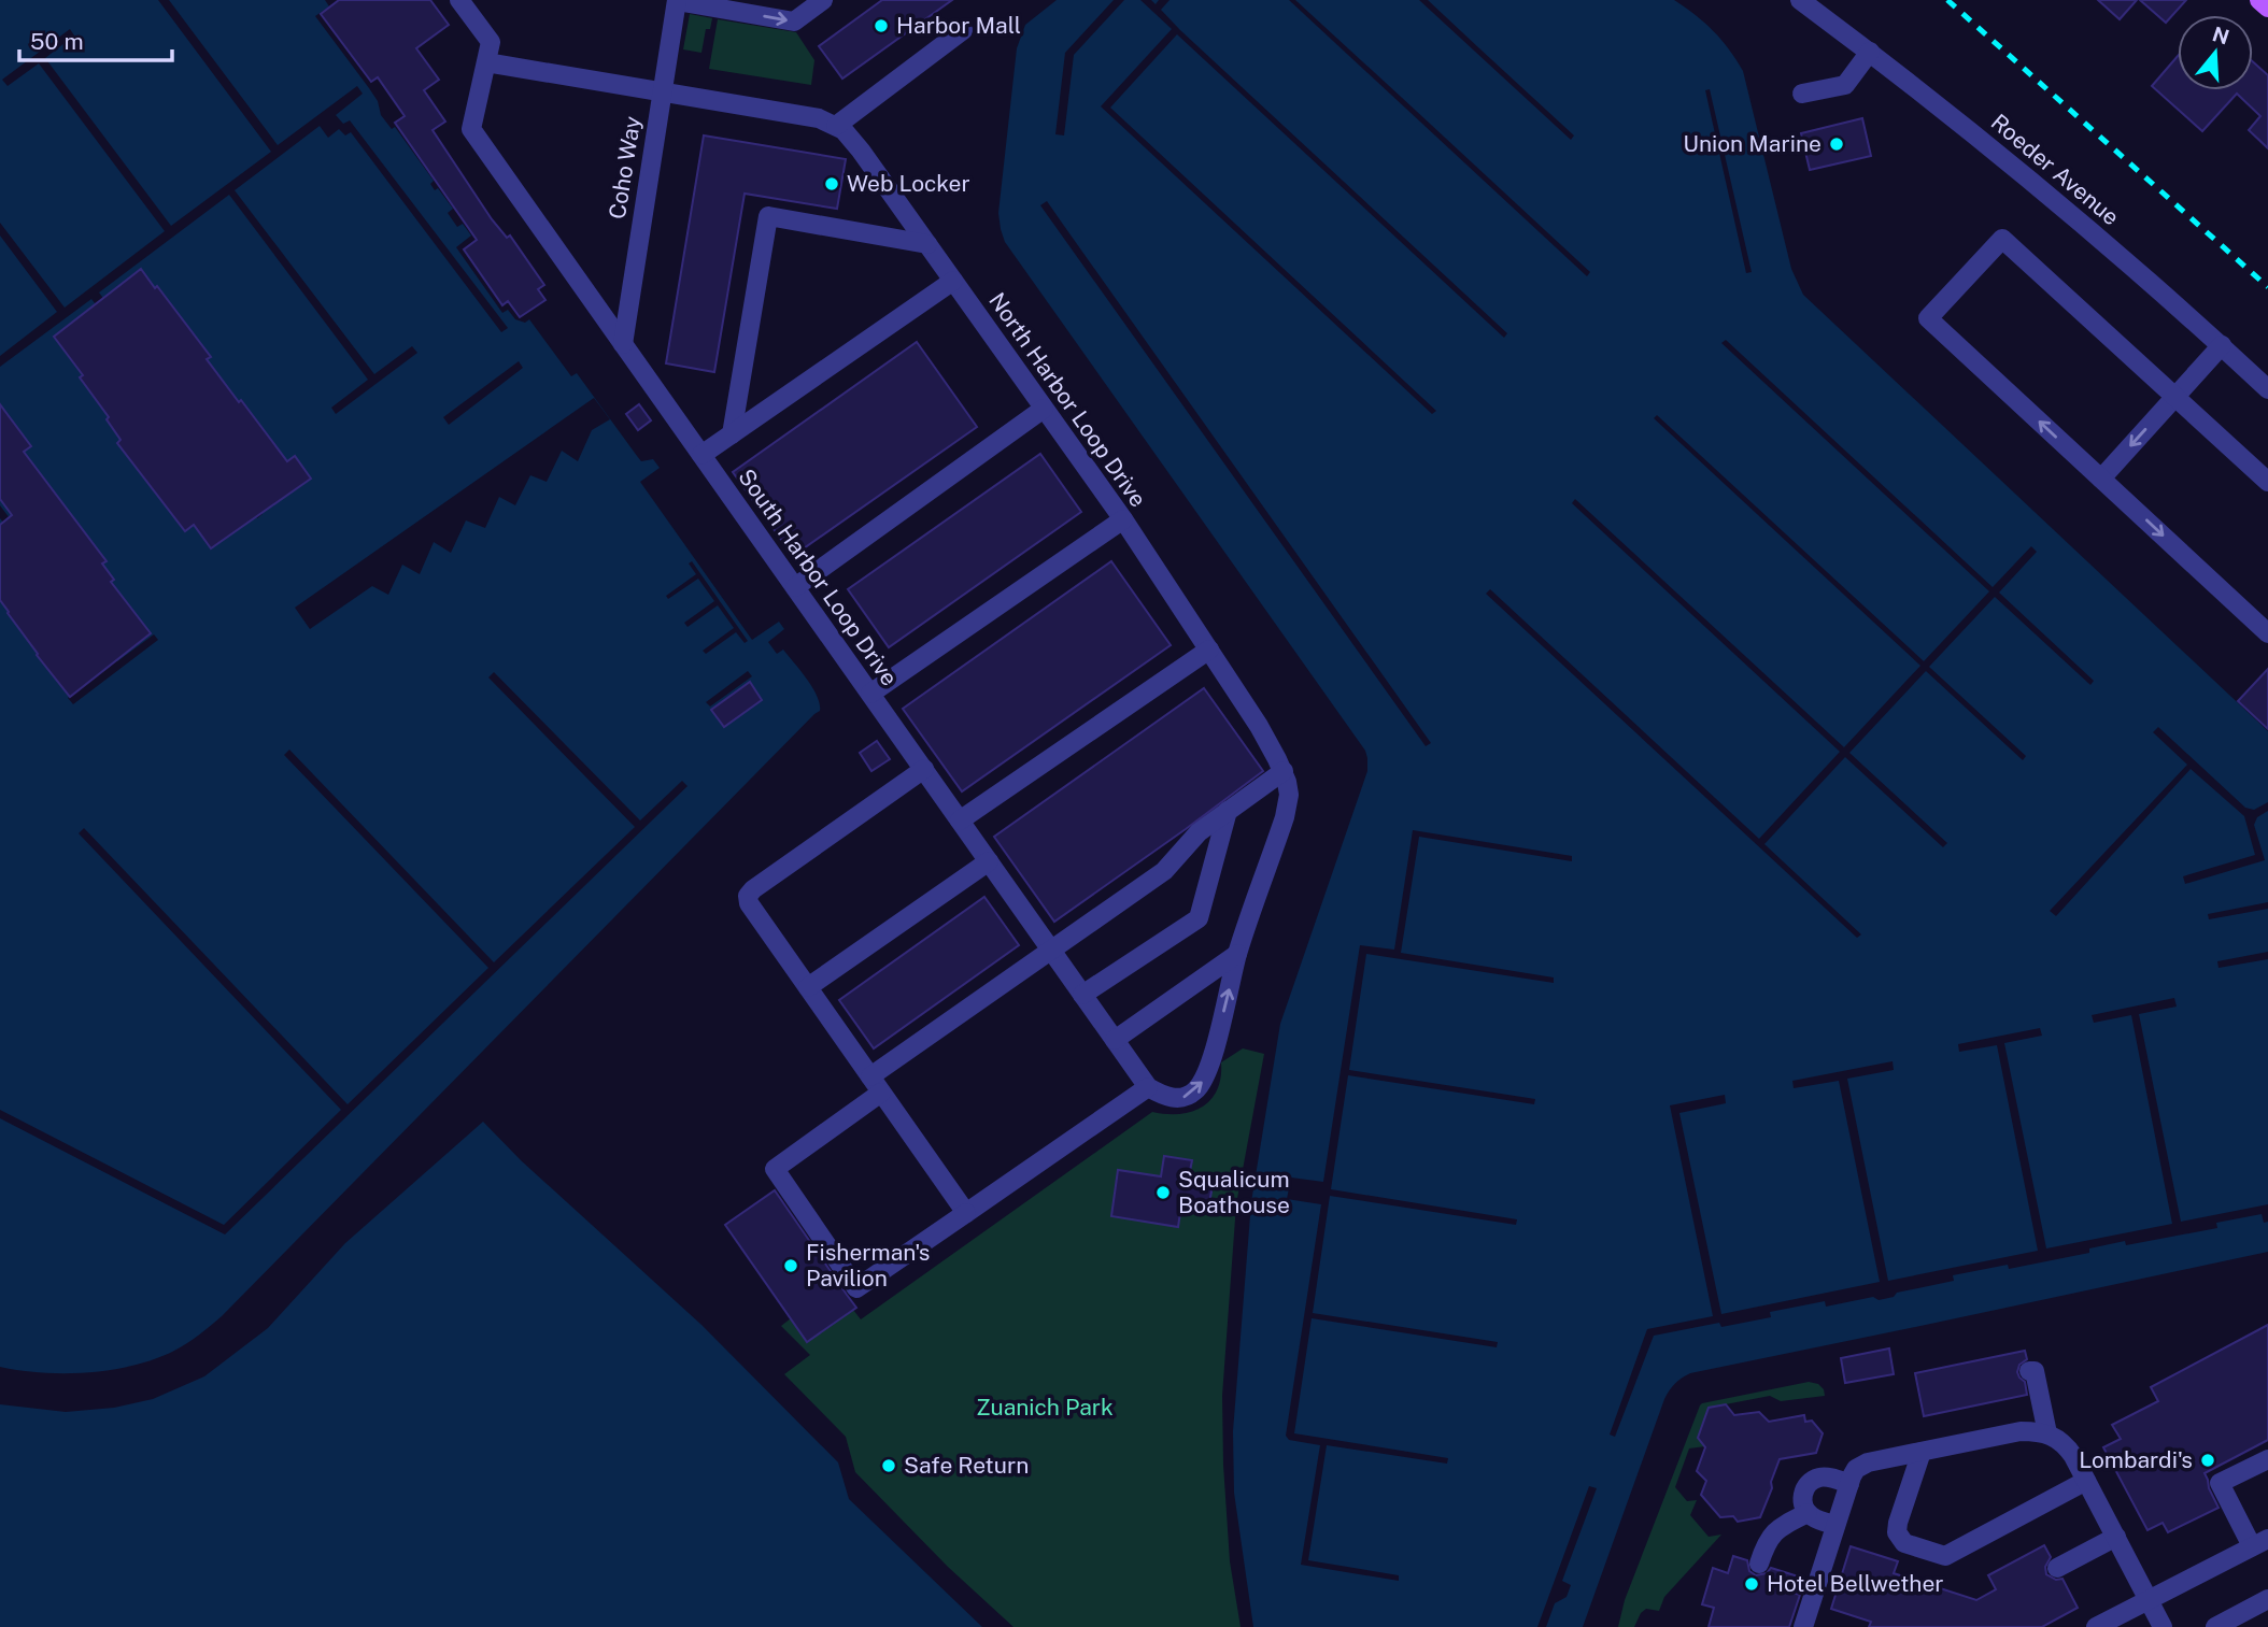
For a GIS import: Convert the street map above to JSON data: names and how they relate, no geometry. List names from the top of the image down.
{
  "streets": {
    "street": [
      "Coho Way",
      "Roeder Avenue",
      "North Harbor Loop Drive",
      "South Harbor Loop Drive"
    ]
  },
  "crossings": [
    ["Coho Way", "North Harbor Loop Drive"],
    ["Coho Way", "South Harbor Loop Drive"],
    ["North Harbor Loop Drive", "South Harbor Loop Drive"]
  ],
  "parks": ["Zuanich Park"],
  "places": [
    "Harbor Mall",
    "Union Marine",
    "Web Locker",
    "Squalicum Boathouse",
    "Fisherman's Pavilion",
    "Lombardi's",
    "Safe Return",
    "Hotel Bellwether"
  ],
  "scale_bar": "50 m",
  "north": "top"
}
